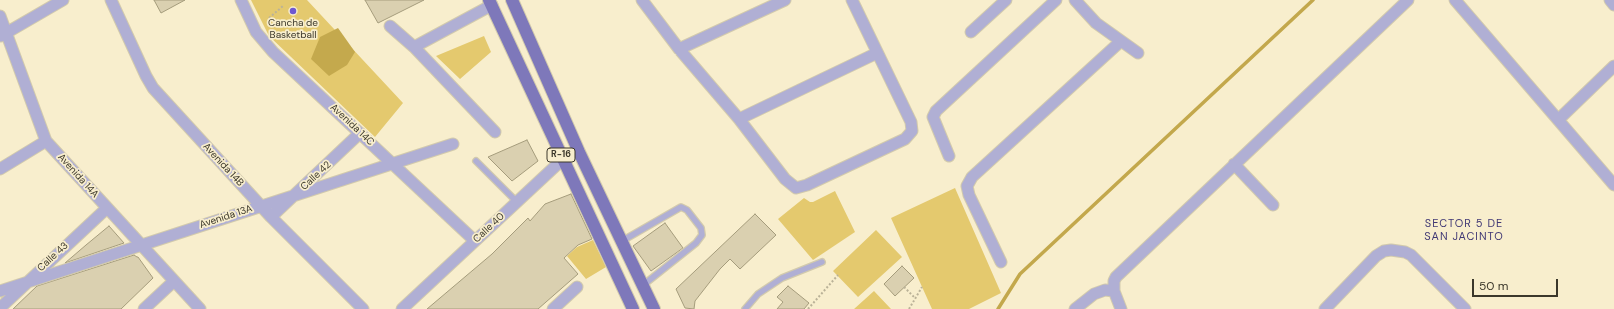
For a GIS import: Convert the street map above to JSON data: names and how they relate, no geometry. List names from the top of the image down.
{
  "streets": {
    "main road": ["R-16"],
    "street": [
      "Avenida 14C",
      "Avenida 14B",
      "Avenida 14A",
      "Calle 42",
      "Avenida 13A",
      "Calle 40",
      "Calle 43"
    ]
  },
  "crossings": [
    ["Avenida 14C", "Calle 42"],
    ["Avenida 14C", "Calle 40"],
    ["R-16", "Calle 40"],
    ["Avenida 14B", "Calle 42"],
    ["Avenida 14A", "Calle 43"]
  ],
  "districts": ["SECTOR 5 DE SAN JACINTO"],
  "places": ["Cancha de Basketball"],
  "scale_bar": "50 m"
}
